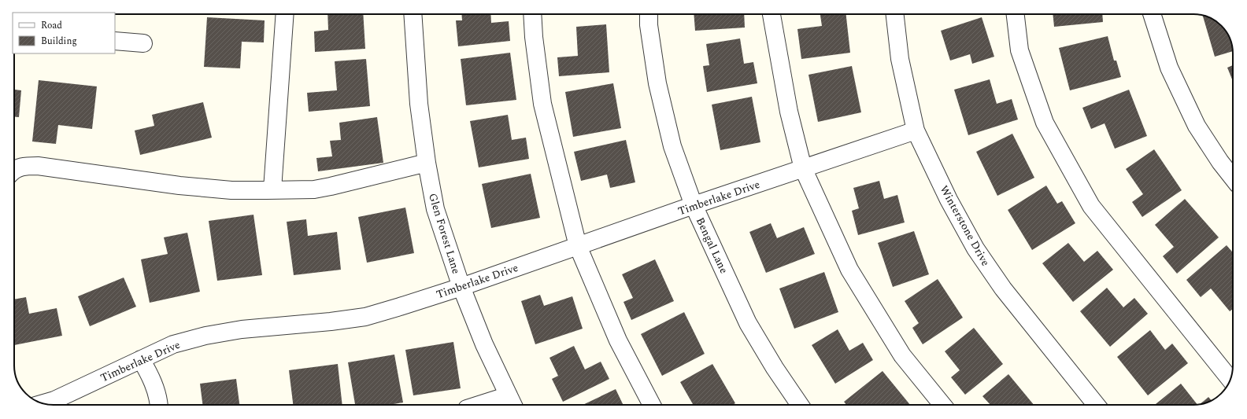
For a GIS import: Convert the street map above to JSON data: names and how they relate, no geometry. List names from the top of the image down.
{
  "streets": {
    "street": [
      "Timberlake Drive",
      "Winterstone Drive",
      "Glen Forest Lane",
      "Bengal Lane"
    ]
  },
  "crossings": [
    ["Timberlake Drive", "Winterstone Drive"],
    ["Timberlake Drive", "Glen Forest Lane"],
    ["Timberlake Drive", "Bengal Lane"]
  ],
  "legend": ["Road", "Building"]
}
